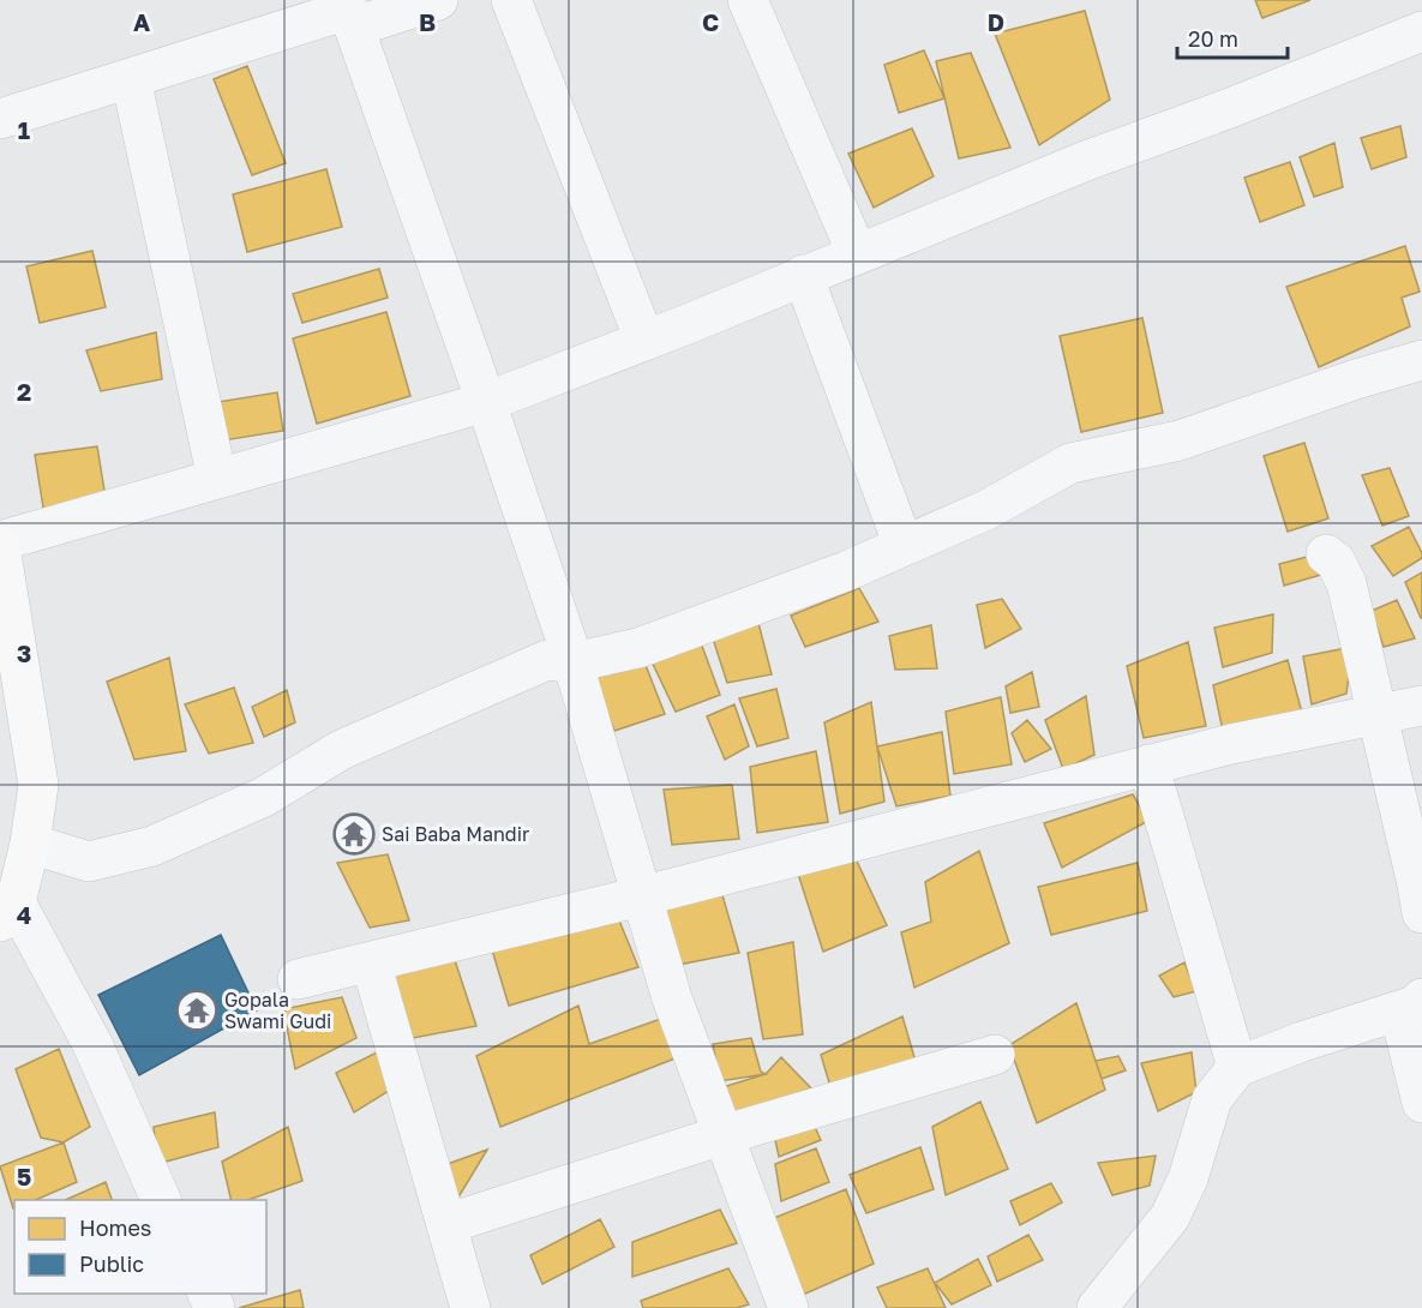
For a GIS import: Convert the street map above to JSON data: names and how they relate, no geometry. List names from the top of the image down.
{
  "places": {
    "temple": ["Sai Baba Mandir", "Gopala Swami Gudi"]
  },
  "legend": ["Homes", "Public"],
  "scale_bar": "20 m",
  "grid": {
    "columns": [
      "A",
      "B",
      "C",
      "D"
    ],
    "rows": [
      "1",
      "2",
      "3",
      "4",
      "5"
    ]
  }
}
